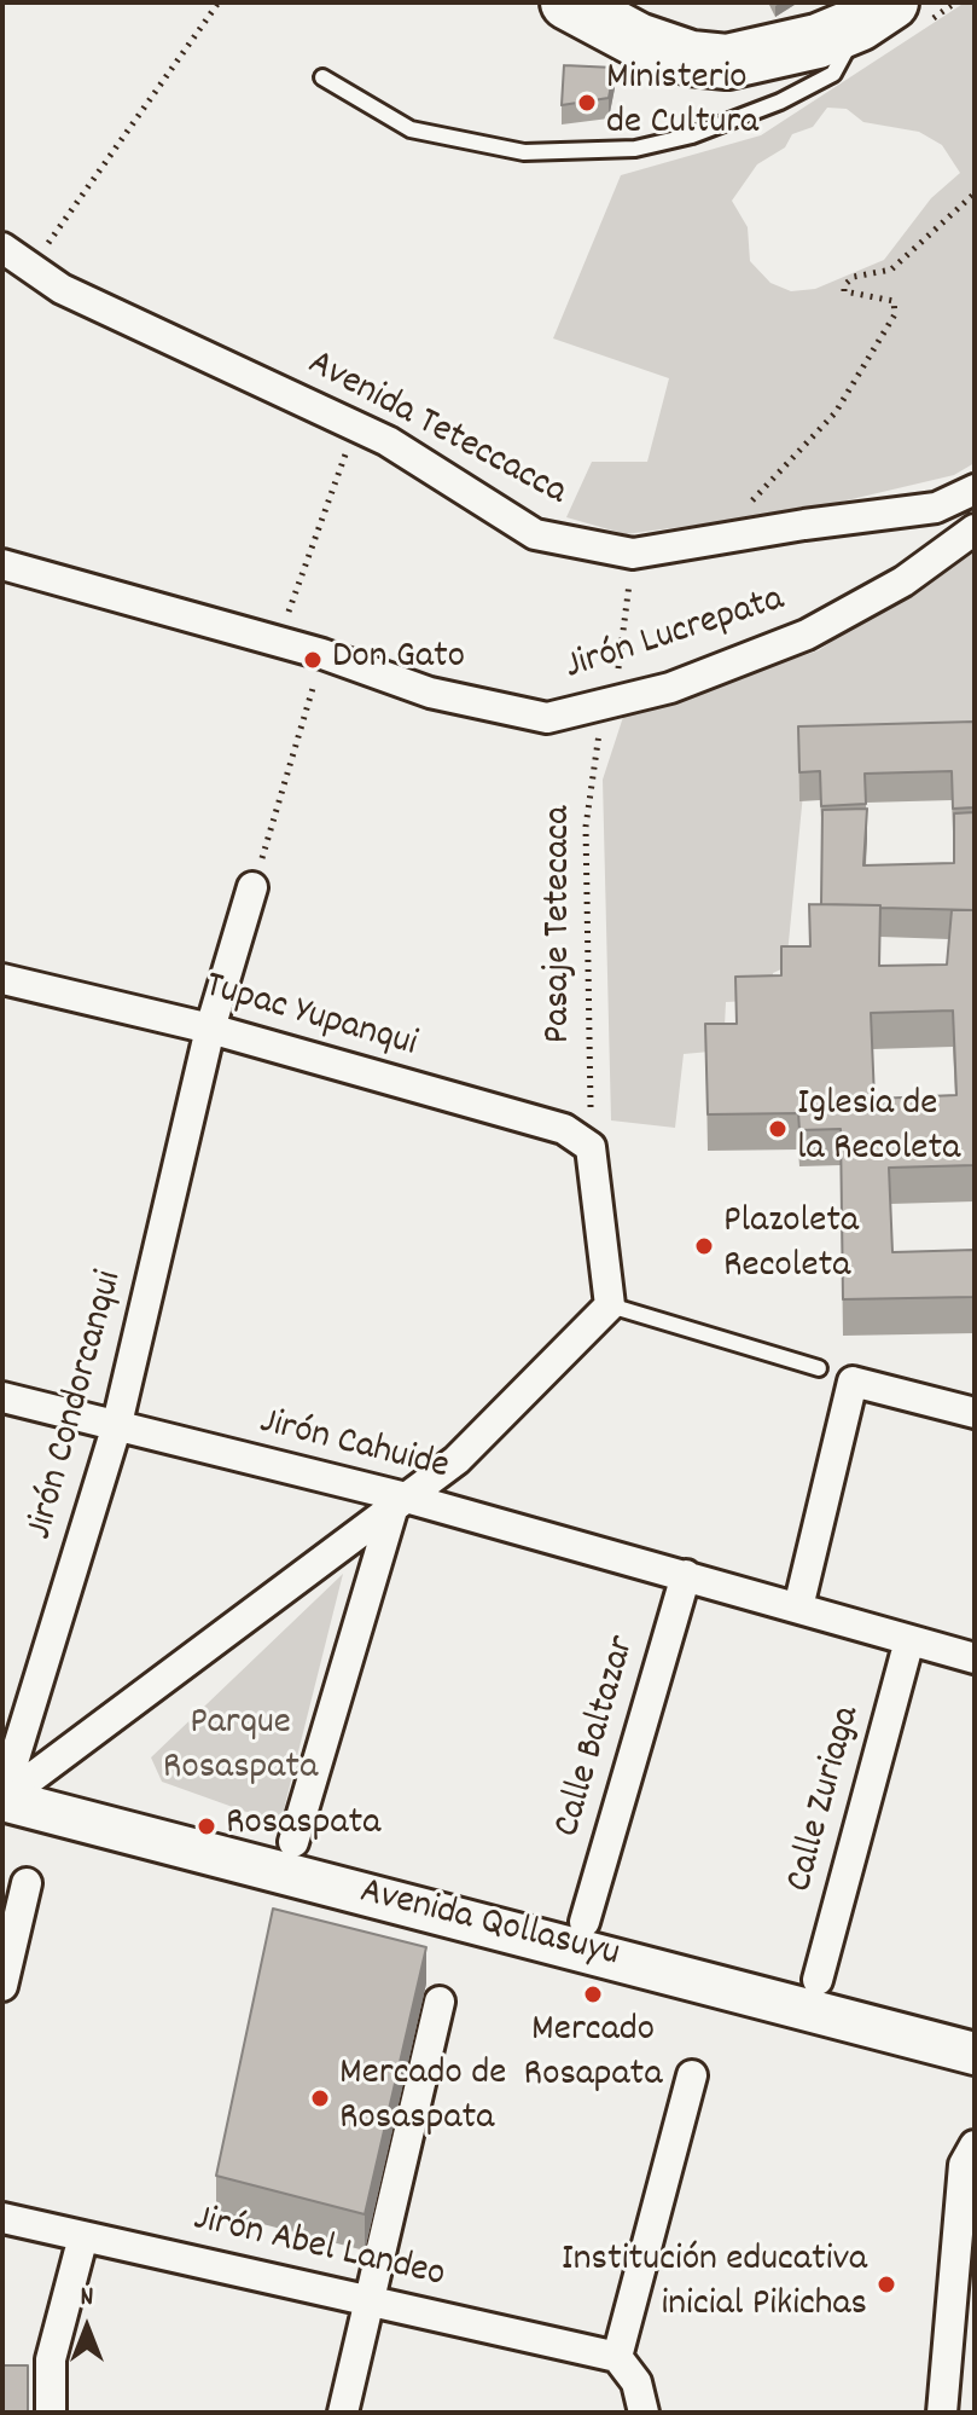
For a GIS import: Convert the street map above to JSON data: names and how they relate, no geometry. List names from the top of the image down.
{
  "streets": {
    "street": [
      "Avenida Teteccacca",
      "Jirón Lucrepata",
      "Tupac Yupanqui",
      "Jirón Condorcanqui",
      "Jirón Cahuide",
      "Calle Baltazar",
      "Calle Zuriaga",
      "Avenida Qollasuyu",
      "Jirón Abel Landeo"
    ],
    "path": ["Pasaje Tetecaca"]
  },
  "crossings": [
    ["Avenida Teteccacca", "Pasaje Tetecaca"],
    ["Jirón Lucrepata", "Pasaje Tetecaca"],
    ["Pasaje Tetecaca", "Tupac Yupanqui"],
    ["Tupac Yupanqui", "Jirón Condorcanqui"],
    ["Jirón Condorcanqui", "Jirón Cahuide"],
    ["Jirón Condorcanqui", "Avenida Qollasuyu"],
    ["Jirón Cahuide", "Calle Baltazar"],
    ["Jirón Cahuide", "Calle Zuriaga"]
  ],
  "parks": ["Parque Rosaspata"],
  "places": [
    "Ministerio de Cultura",
    "Don Gato",
    "Iglesia de la Recoleta",
    "Plazoleta Recoleta",
    "Rosaspata",
    "Mercado Rosapata",
    "Mercado de Rosaspata",
    "Institución educativa inicial Pikichas"
  ],
  "north": "top"
}
